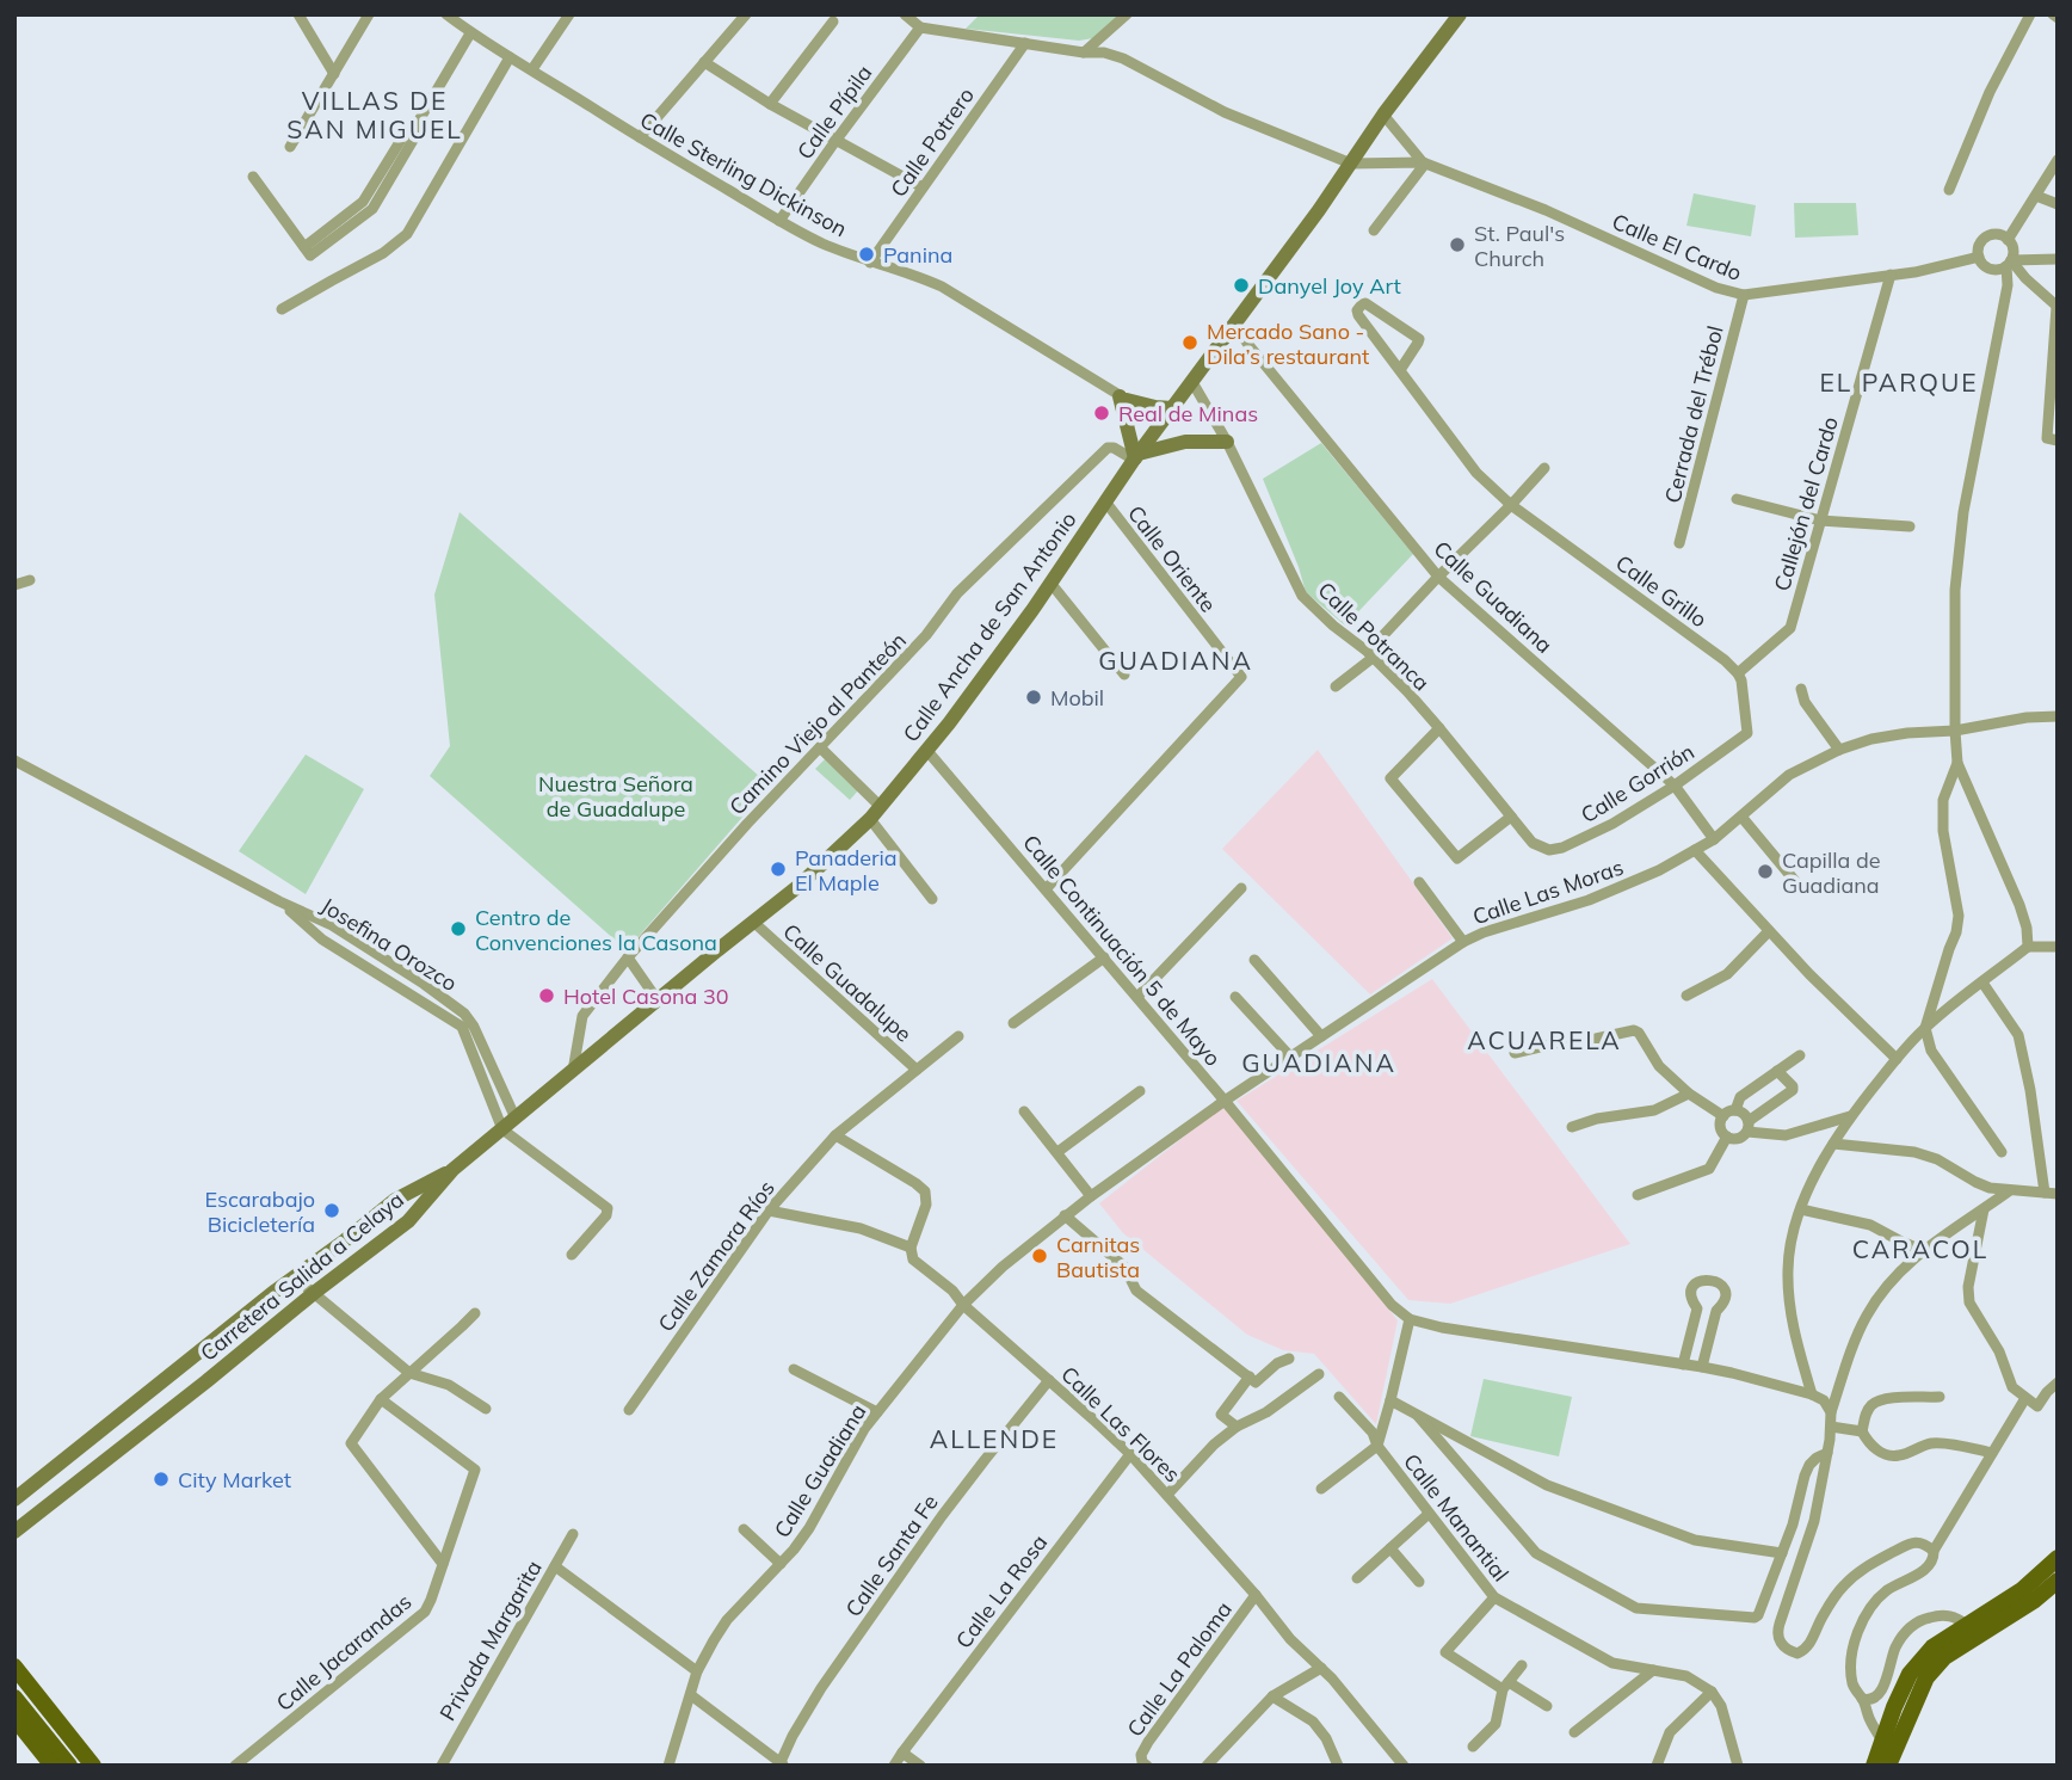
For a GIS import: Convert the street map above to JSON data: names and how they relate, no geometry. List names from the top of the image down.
{
  "streets": {
    "main road": ["Calle Ancha de San Antonio", "Carretera Salida a Celaya"],
    "street": [
      "Calle Pípila",
      "Calle Potrero",
      "Calle Sterling Dickinson",
      "Calle El Cardo",
      "Cerrada del Trébol",
      "Callejón del Cardo",
      "Calle Oriente",
      "Calle Grillo",
      "Calle Guadiana",
      "Calle Potranca",
      "Camino Viejo al Panteón",
      "Calle Gorrión",
      "Calle Las Moras",
      "Josefina Orozco",
      "Calle Continuación 5 de Mayo",
      "Calle Guadalupe",
      "Calle Zamora Ríos",
      "Calle Las Flores",
      "Calle Manantial",
      "Calle Santa Fe",
      "Calle La Rosa",
      "Privada Margarita",
      "Calle Jacarandas",
      "Calle La Paloma"
    ]
  },
  "crossings": [
    ["Calle Pípila", "Calle Sterling Dickinson"],
    ["Calle Potrero", "Calle Sterling Dickinson"],
    ["Calle Sterling Dickinson", "Calle Ancha de San Antonio"],
    ["Calle El Cardo", "Cerrada del Trébol"],
    ["Calle El Cardo", "Callejón del Cardo"],
    ["Calle El Cardo", "Calle Ancha de San Antonio"],
    ["Callejón del Cardo", "Calle Grillo"],
    ["Callejón del Cardo", "Calle Gorrión"],
    ["Calle Oriente", "Calle Ancha de San Antonio"],
    ["Calle Oriente", "Calle Continuación 5 de Mayo"],
    ["Calle Grillo", "Calle Gorrión"],
    ["Calle Guadiana", "Calle Ancha de San Antonio"],
    ["Calle Guadiana", "Calle Gorrión"],
    ["Calle Guadiana", "Calle Las Moras"],
    ["Calle Guadiana", "Calle Las Flores"],
    ["Calle Ancha de San Antonio", "Calle Potranca"],
    ["Calle Ancha de San Antonio", "Camino Viejo al Panteón"],
    ["Calle Ancha de San Antonio", "Josefina Orozco"],
    ["Calle Ancha de San Antonio", "Calle Continuación 5 de Mayo"],
    ["Calle Ancha de San Antonio", "Calle Guadalupe"],
    ["Calle Ancha de San Antonio", "Carretera Salida a Celaya"],
    ["Calle Potranca", "Calle Gorrión"],
    ["Calle Las Moras", "Calle Continuación 5 de Mayo"],
    ["Calle Continuación 5 de Mayo", "Calle Manantial"],
    ["Calle Guadalupe", "Calle Zamora Ríos"],
    ["Calle Las Flores", "Calle Santa Fe"],
    ["Calle Las Flores", "Calle La Rosa"],
    ["Calle Las Flores", "Calle La Paloma"]
  ],
  "districts": [
    "VILLAS DE SAN MIGUEL",
    "EL PARQUE",
    "GUADIANA",
    "ACUARELA",
    "GUADIANA",
    "CARACOL",
    "ALLENDE"
  ],
  "parks": ["Nuestra Señora de Guadalupe"],
  "places": [
    "St. Paul's Church",
    "Panina",
    "Danyel Joy Art",
    "Mercado Sano - Dila’s restaurant",
    "Real de Minas",
    "Mobil",
    "Panaderia El Maple",
    "Capilla de Guadiana",
    "Centro de Convenciones la Casona",
    "Hotel Casona 30",
    "Escarabajo Bicicletería",
    "Carnitas Bautista",
    "City Market"
  ]
}
